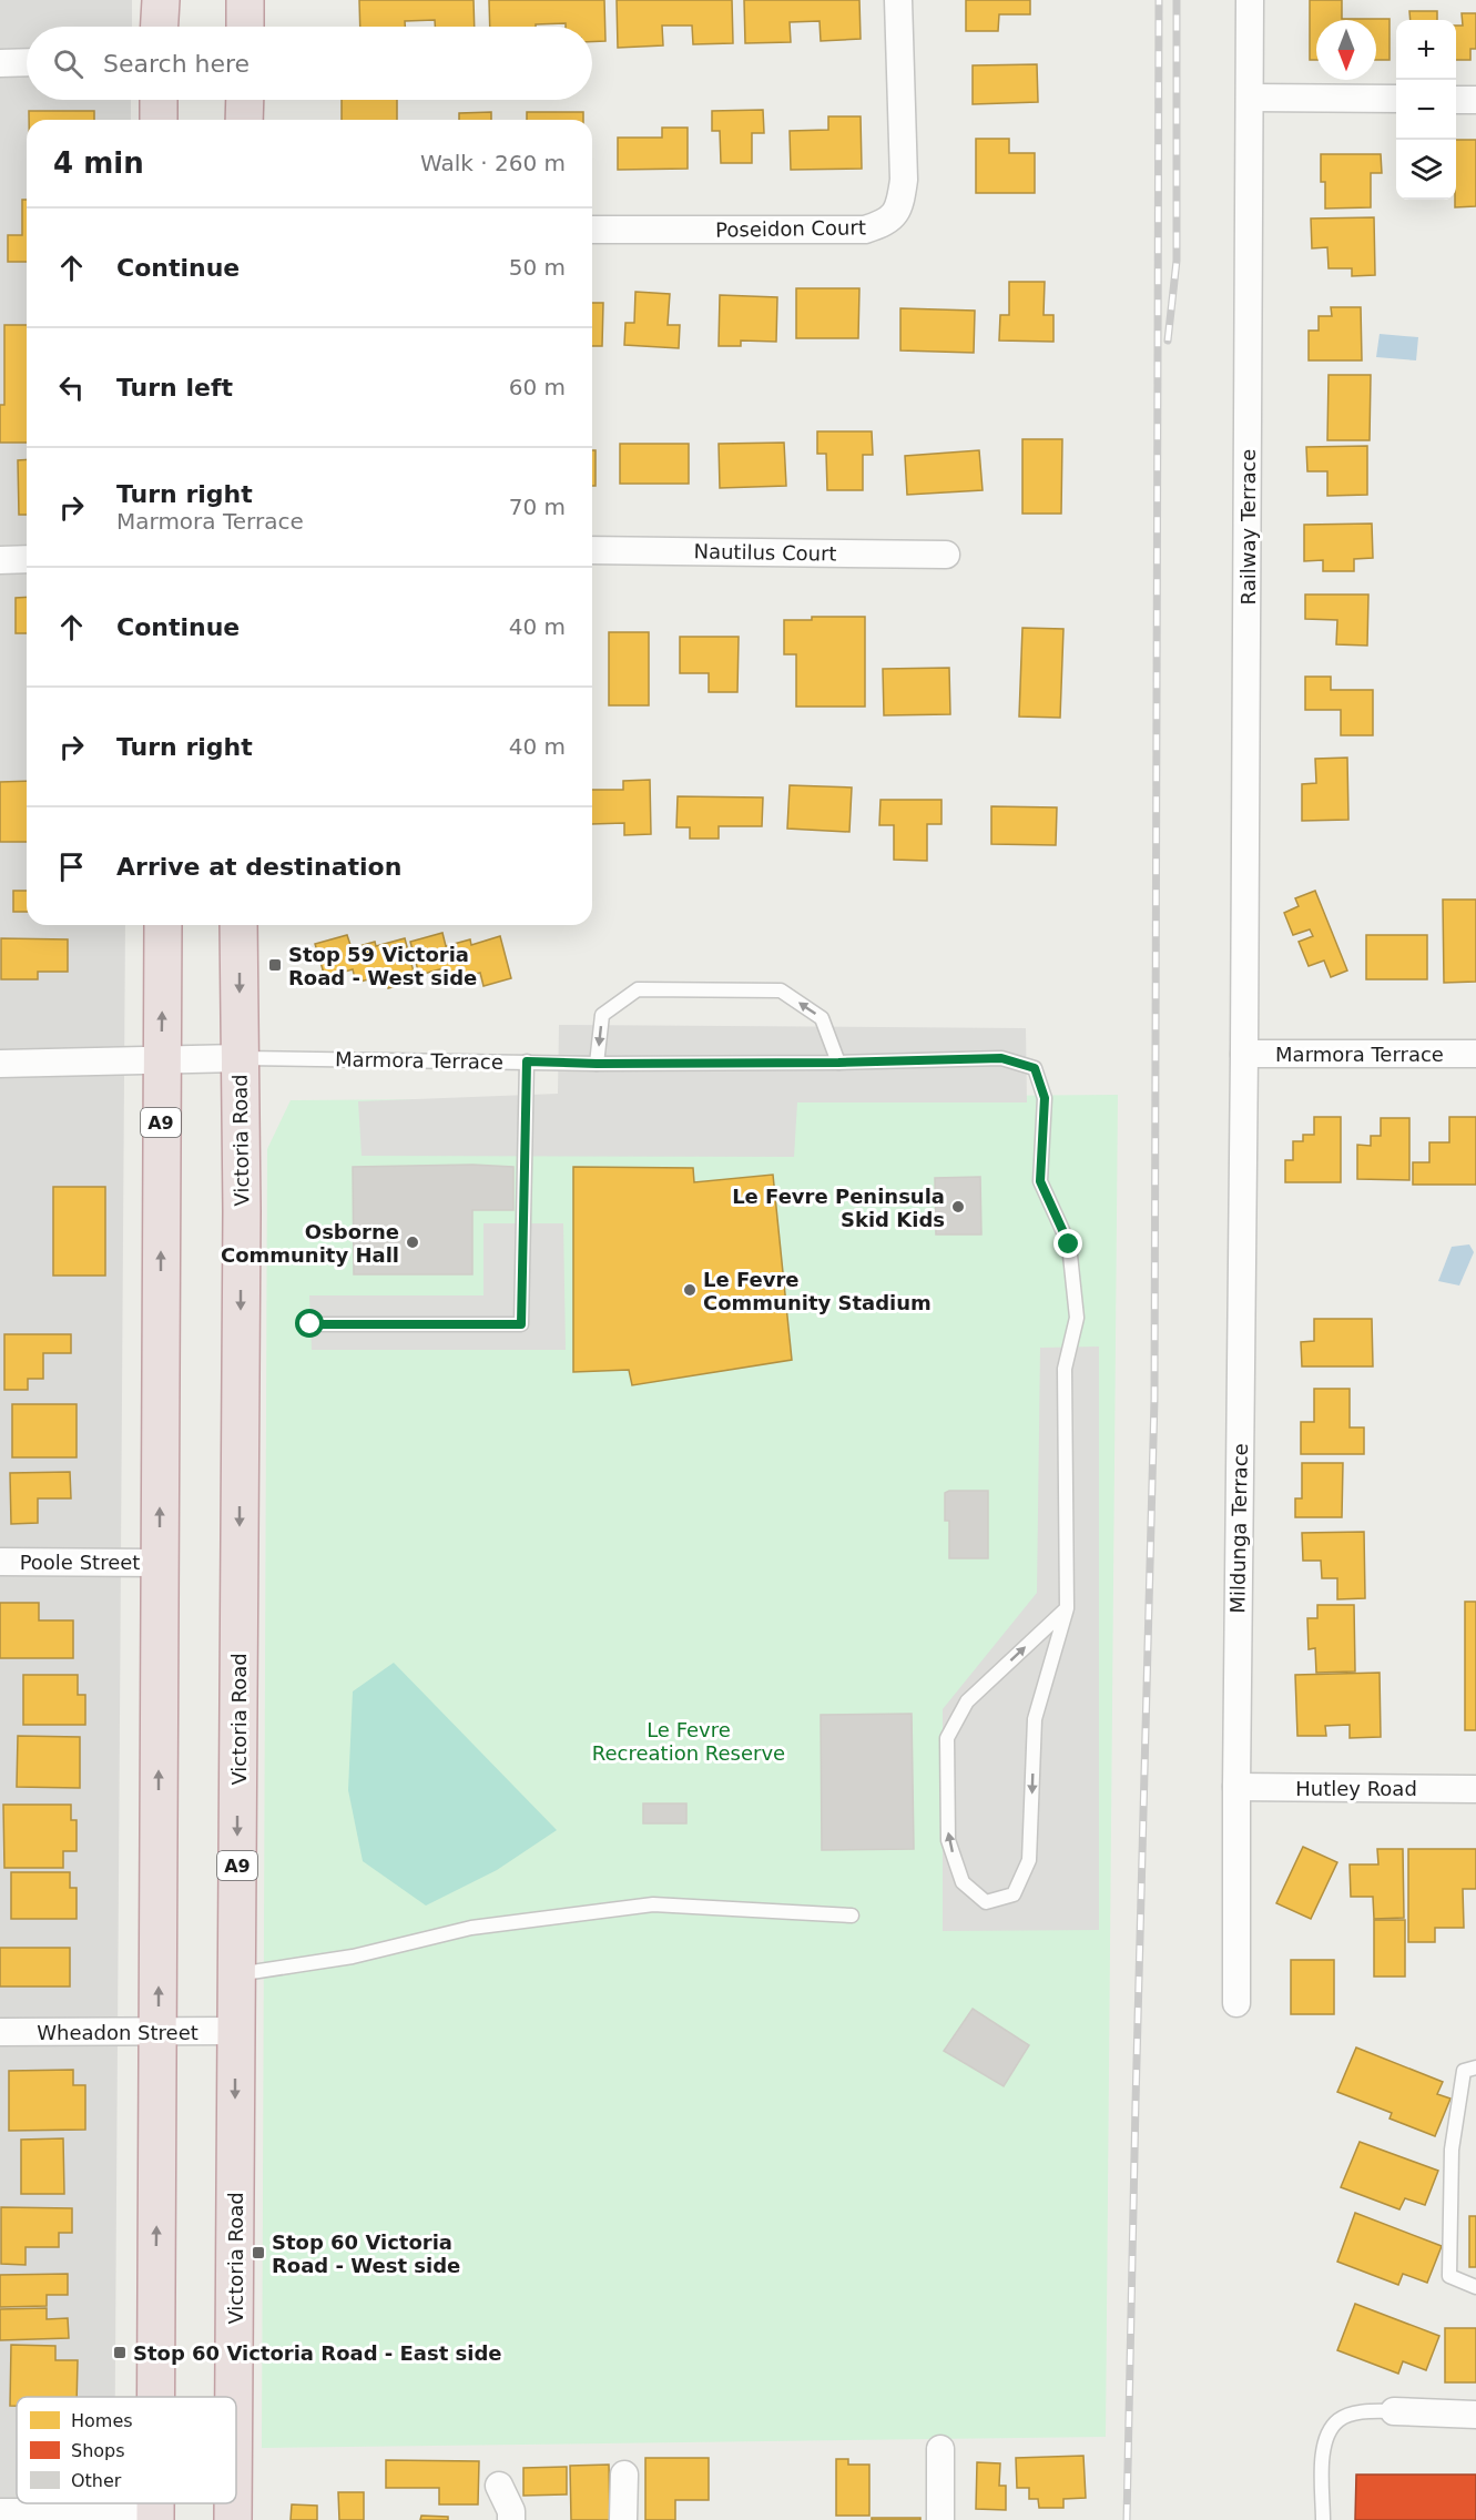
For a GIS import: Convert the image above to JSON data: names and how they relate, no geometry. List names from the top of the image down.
{
  "streets": {
    "highway": ["A9", "Victoria Road"],
    "street": [
      "Poseidon Court",
      "Railway Terrace",
      "Nautilus Court",
      "Marmora Terrace",
      "Mildunga Terrace",
      "Poole Street",
      "Hutley Road",
      "Wheadon Street"
    ]
  },
  "crossings": [
    ["Railway Terrace", "Marmora Terrace"],
    ["Railway Terrace", "Mildunga Terrace"],
    ["Marmora Terrace", "A9"],
    ["Marmora Terrace", "Victoria Road"],
    ["Marmora Terrace", "Mildunga Terrace"],
    ["A9", "Poole Street"],
    ["A9", "Wheadon Street"],
    ["Victoria Road", "Wheadon Street"],
    ["Mildunga Terrace", "Hutley Road"]
  ],
  "parks": ["Le Fevre Recreation Reserve"],
  "places": {
    "transit": ["Stop 59 Victoria Road - West side", "Stop 60 Victoria Road - West side", "Stop 60 Victoria Road - East side"],
    "other": ["Le Fevre Peninsula Skid Kids", "Osborne Community Hall", "Le Fevre Community Stadium"]
  },
  "legend": ["Homes", "Shops", "Other"],
  "north": "bottom",
  "page": {
    "map_buttons": ["+", "−"],
    "search": "Search here",
    "heading": ["4 min", "Walk · 260 m"],
    "list": [
      ["Continue", "50 m"],
      ["Turn left", "60 m"],
      ["Turn right", "Marmora Terrace", "70 m"],
      ["Continue", "40 m"],
      ["Turn right", "40 m"],
      "Arrive at destination"
    ]
  }
}
